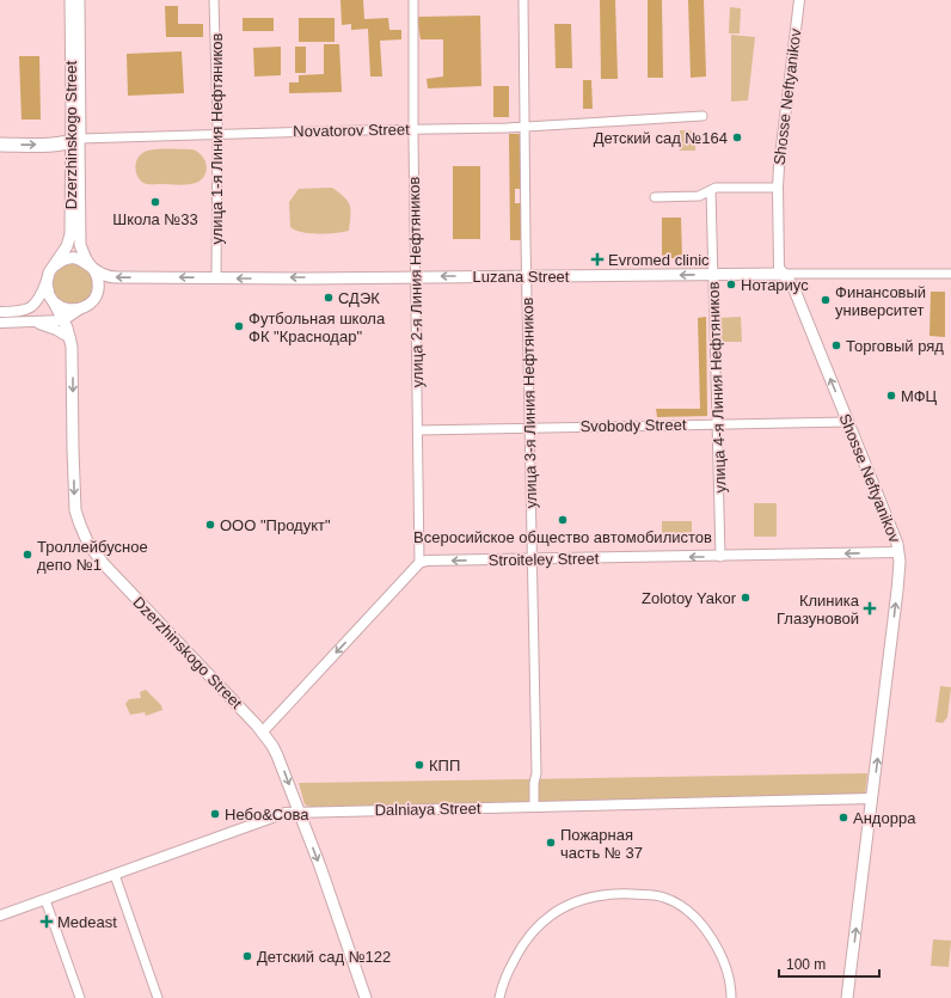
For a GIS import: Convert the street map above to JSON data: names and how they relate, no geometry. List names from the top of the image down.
{
  "streets": {
    "main road": [
      "Shosse Neftyanikov",
      "Novatorov Street",
      "Dzerzhinskogo Street",
      "Luzana Street"
    ],
    "street": [
      "улица 1-я Линия Нефтяников",
      "улица 2-я Линия Нефтяников",
      "улица 4-я Линия Нефтяников",
      "улица 3-я Линия Нефтяников",
      "Svobody Street",
      "Stroiteley Street",
      "Dalniaya Street"
    ]
  },
  "crossings": [
    ["Shosse Neftyanikov", "Luzana Street"],
    ["Shosse Neftyanikov", "Svobody Street"],
    ["Shosse Neftyanikov", "Stroiteley Street"],
    ["Shosse Neftyanikov", "Dalniaya Street"],
    ["Novatorov Street", "Dzerzhinskogo Street"],
    ["Novatorov Street", "улица 1-я Линия Нефтяников"],
    ["Novatorov Street", "улица 2-я Линия Нефтяников"],
    ["Novatorov Street", "улица 3-я Линия Нефтяников"],
    ["Dzerzhinskogo Street", "Luzana Street"],
    ["Dzerzhinskogo Street", "Dalniaya Street"],
    ["улица 1-я Линия Нефтяников", "Luzana Street"],
    ["Luzana Street", "улица 2-я Линия Нефтяников"],
    ["Luzana Street", "улица 4-я Линия Нефтяников"],
    ["Luzana Street", "улица 3-я Линия Нефтяников"],
    ["улица 2-я Линия Нефтяников", "Svobody Street"],
    ["улица 2-я Линия Нефтяников", "Stroiteley Street"],
    ["улица 4-я Линия Нефтяников", "Svobody Street"],
    ["улица 4-я Линия Нефтяников", "Stroiteley Street"],
    ["улица 3-я Линия Нефтяников", "Svobody Street"],
    ["улица 3-я Линия Нефтяников", "Stroiteley Street"],
    ["улица 3-я Линия Нефтяников", "Dalniaya Street"]
  ],
  "one_way": [
    "Shosse Neftyanikov",
    "Dzerzhinskogo Street",
    "Luzana Street",
    "Stroiteley Street"
  ],
  "places": {
    "other": [
      "Детский сад №164",
      "Школа №33",
      "Нотариус",
      "СДЭК",
      "Финансовый университет",
      "Футбольная школа ФК \"Краснодар\"",
      "Торговый ряд",
      "МФЦ",
      "Всеросийское общество автомобилистов",
      "ООО \"Продукт\"",
      "Троллейбусное депо №1",
      "Zolotoy Yakor",
      "КПП",
      "Небо&Сова",
      "Андорра",
      "Пожарная часть № 37",
      "Детский сад №122"
    ],
    "health": ["Evromed clinic", "Клиника Глазуновой", "Medeast"]
  },
  "scale_bar": "100 m"
}
